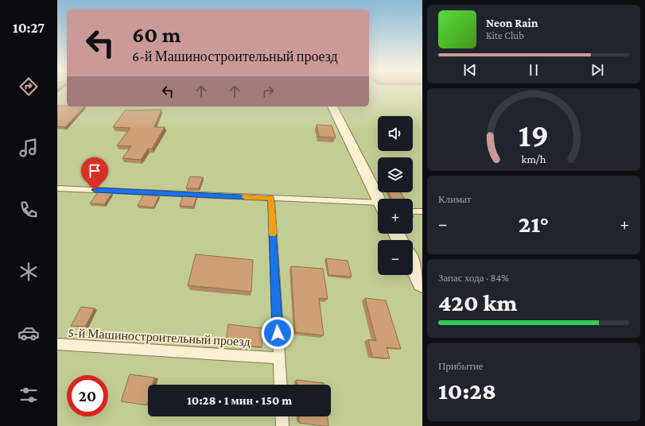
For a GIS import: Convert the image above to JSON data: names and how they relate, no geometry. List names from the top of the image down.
{
  "streets": {
    "lane": ["5-й Машиностроительный проезд"]
  },
  "page": {
    "tabs": "10:27",
    "turn": ["60 m", "6-й Машиностроительный проезд"],
    "song": ["Neon Rain", "Kite Club"],
    "map_buttons": ["+", "−"],
    "tile": [
      "Климат",
      ["Запас хода · 84%", "420 km"],
      ["Прибытие", "10:28"]
    ],
    "heat": ["−", "21°", "+"],
    "limit": "20",
    "trip": "10:28 · 1 мин · 150 m",
    "gauge": ["19", "km/h"]
  }
}
